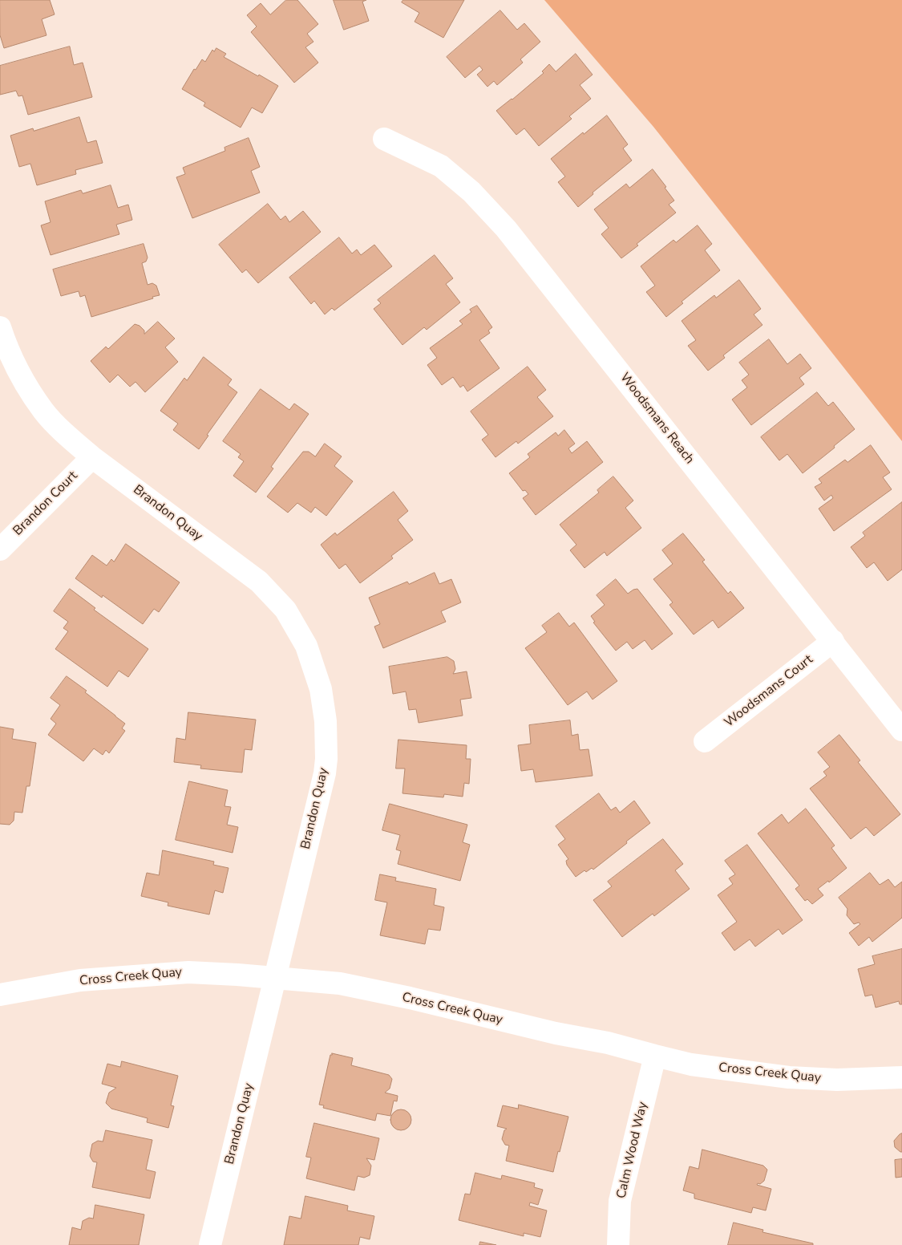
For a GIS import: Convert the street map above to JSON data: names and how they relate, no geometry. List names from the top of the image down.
{
  "streets": {
    "street": [
      "Woodsmans Reach",
      "Brandon Court",
      "Brandon Quay",
      "Woodsmans Court",
      "Cross Creek Quay",
      "Calm Wood Way"
    ]
  },
  "crossings": [
    ["Woodsmans Reach", "Woodsmans Court"],
    ["Brandon Court", "Brandon Quay"],
    ["Brandon Quay", "Cross Creek Quay"],
    ["Cross Creek Quay", "Calm Wood Way"]
  ]
}
